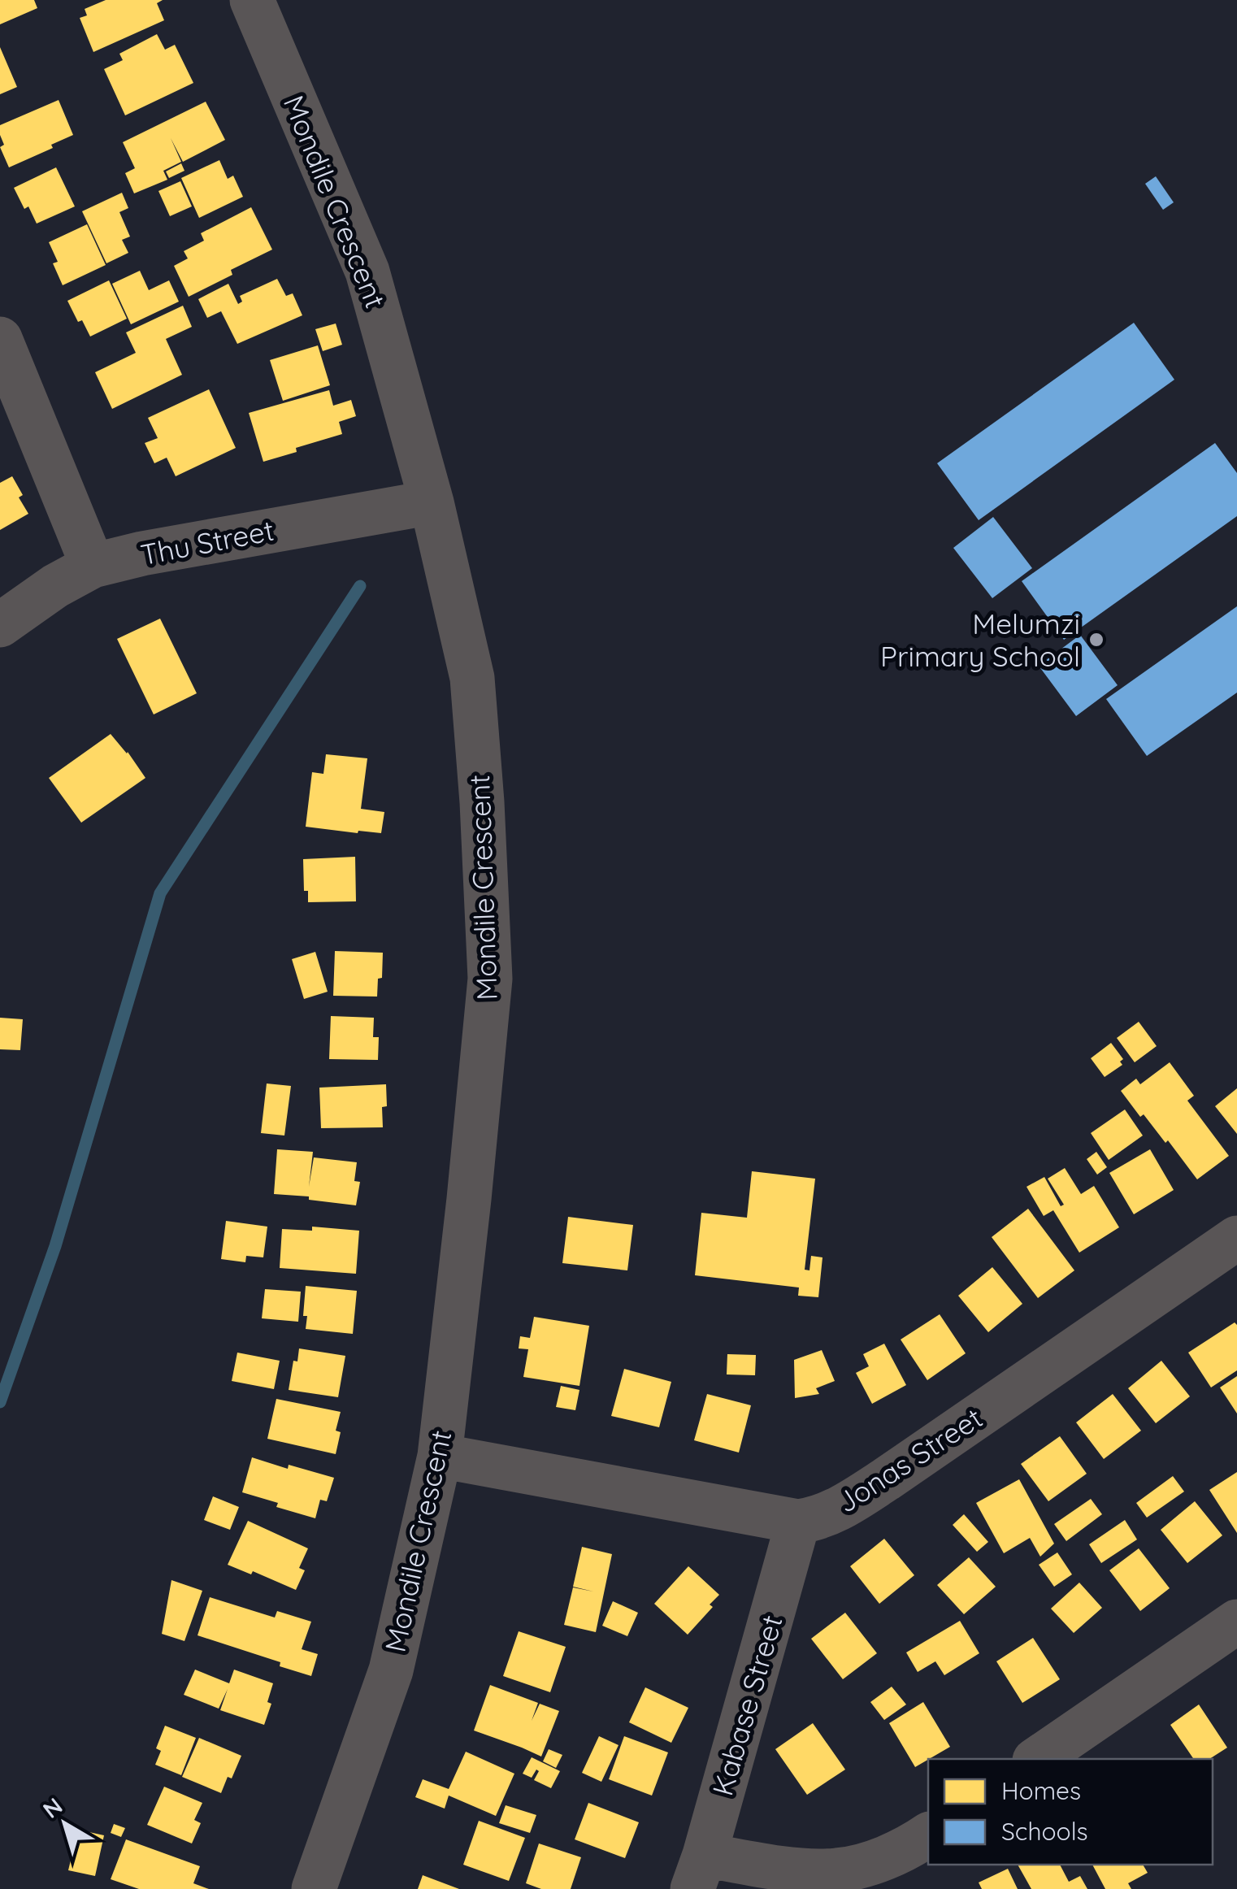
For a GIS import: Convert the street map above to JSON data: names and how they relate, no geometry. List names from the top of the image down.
{
  "streets": {
    "street": [
      "Mondile Crescent",
      "Thu Street",
      "Jonas Street",
      "Kabase Street"
    ]
  },
  "crossings": [
    ["Mondile Crescent", "Thu Street"],
    ["Mondile Crescent", "Jonas Street"],
    ["Jonas Street", "Kabase Street"]
  ],
  "places": ["Melumzi Primary School"],
  "legend": ["Homes", "Schools"],
  "north": "top left"
}
